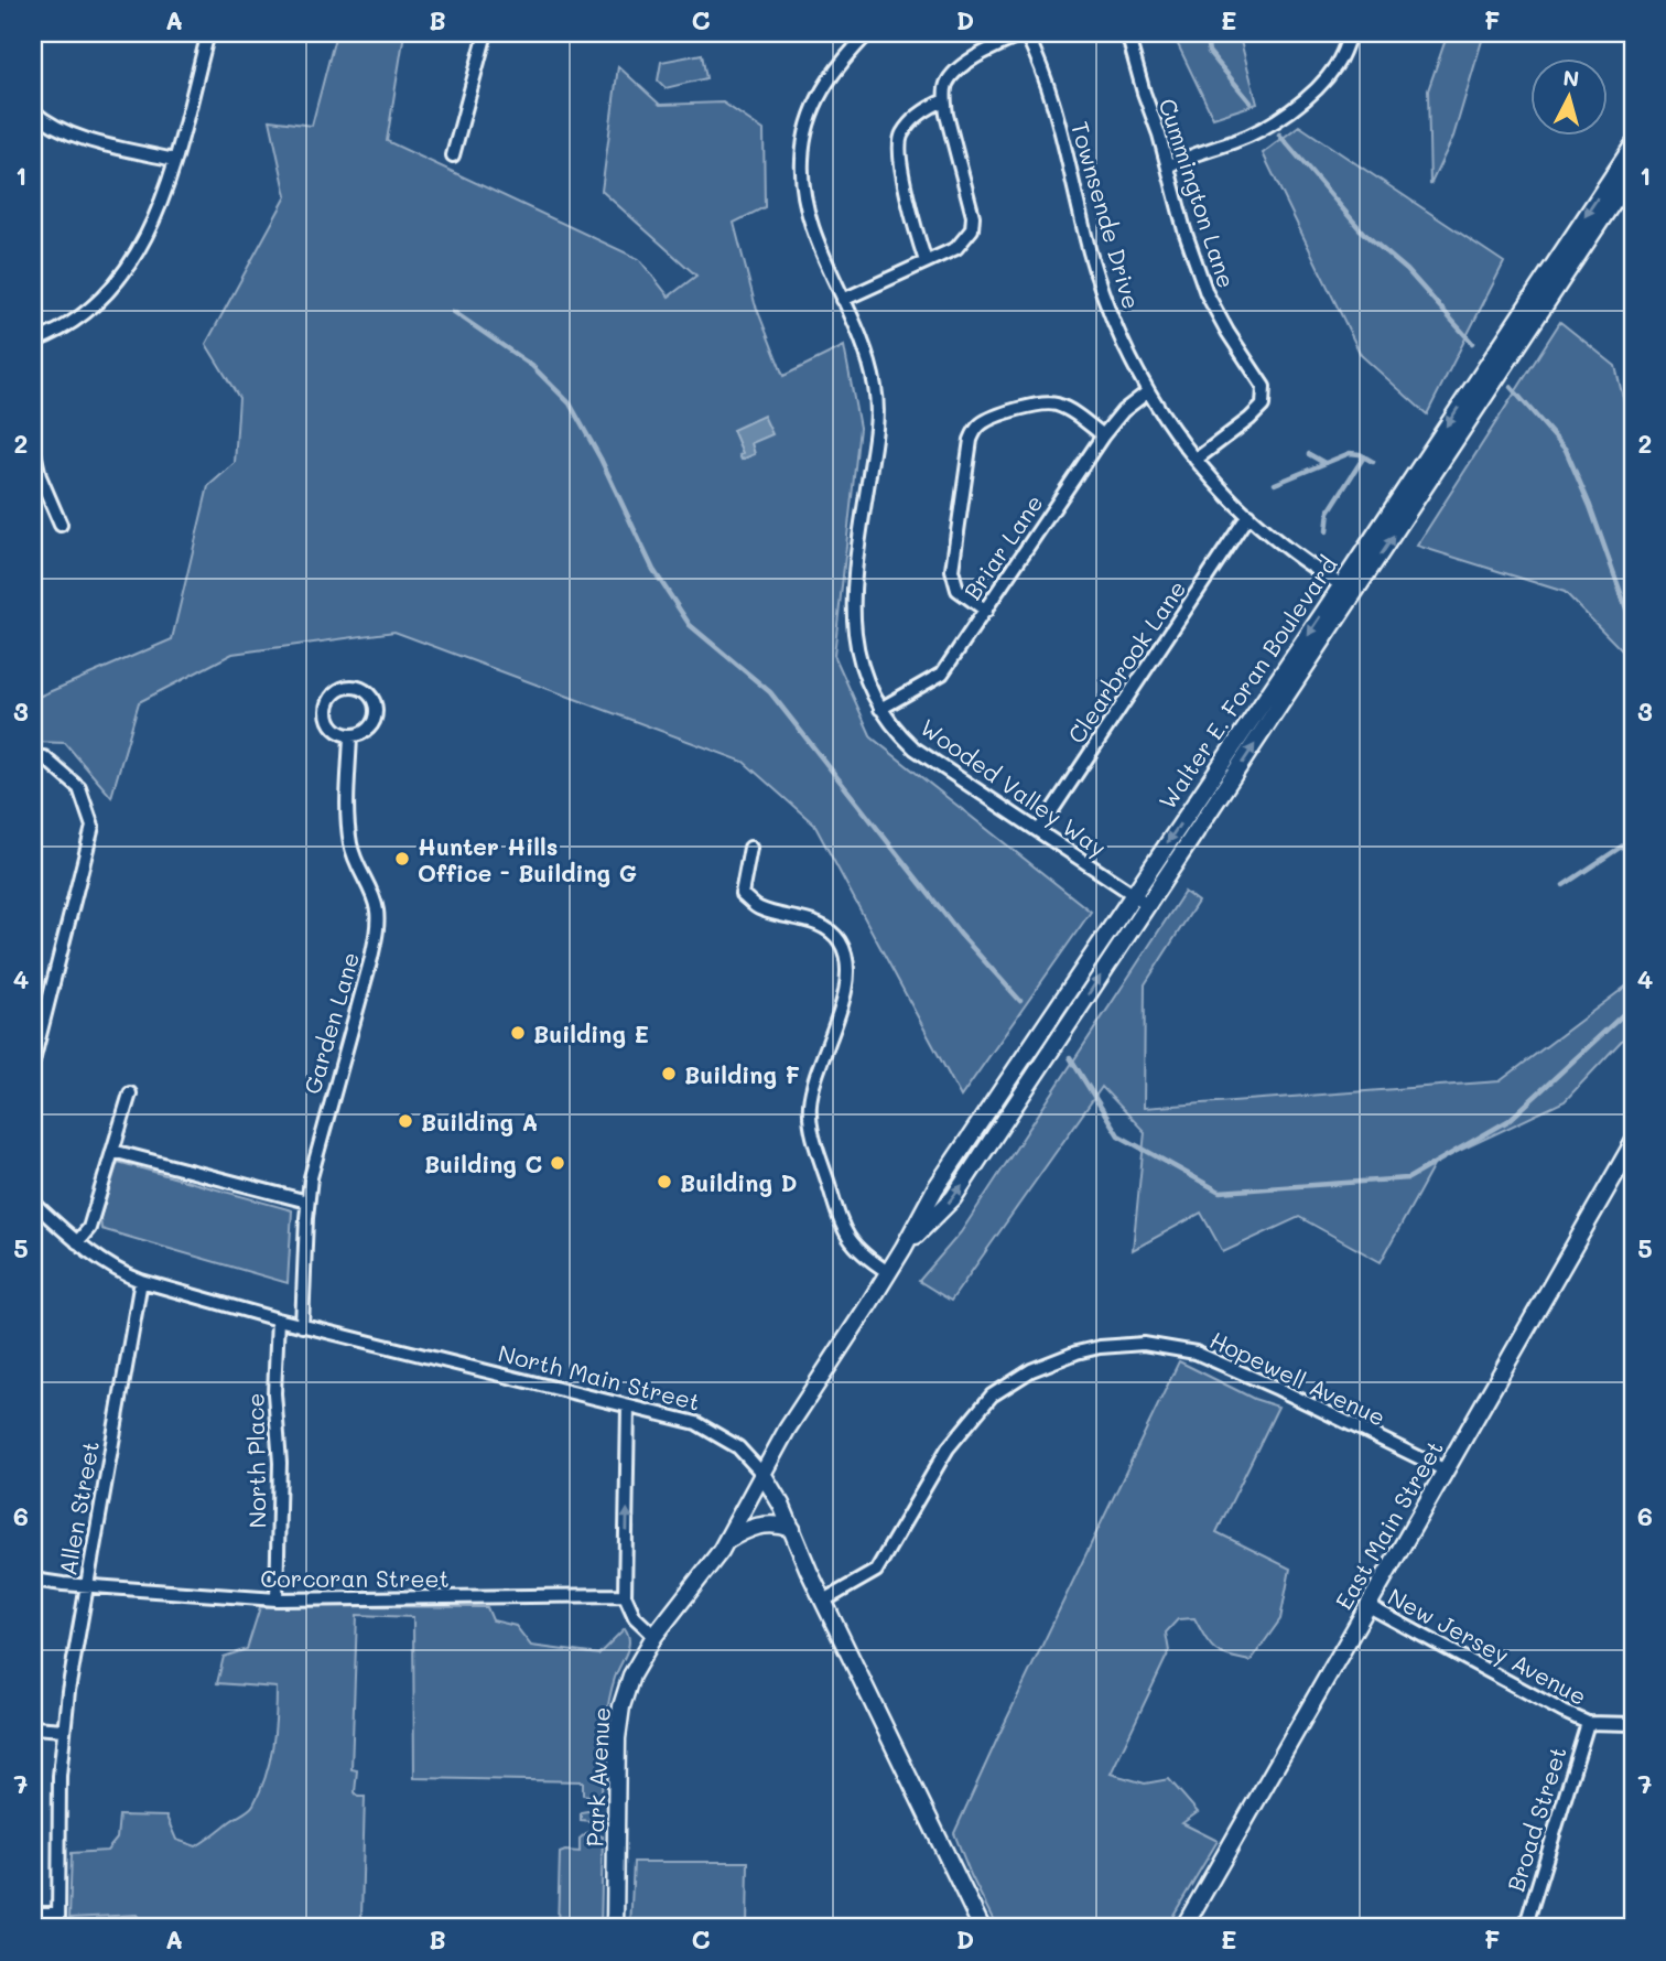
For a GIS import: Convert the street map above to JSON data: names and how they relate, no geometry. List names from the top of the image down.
{
  "streets": {
    "street": [
      "Cummington Lane",
      "Townsende Drive",
      "Briar Lane",
      "Clearbrook Lane",
      "Walter E. Foran Boulevard",
      "Wooded Valley Way",
      "Garden Lane",
      "North Main Street",
      "Hopewell Avenue",
      "North Place",
      "Allen Street",
      "East Main Street",
      "Corcoran Street",
      "New Jersey Avenue",
      "Park Avenue",
      "Broad Street"
    ]
  },
  "crossings": [
    ["Cummington Lane", "Townsende Drive"],
    ["Townsende Drive", "Briar Lane"],
    ["Townsende Drive", "Clearbrook Lane"],
    ["Townsende Drive", "Walter E. Foran Boulevard"],
    ["Briar Lane", "Wooded Valley Way"],
    ["Clearbrook Lane", "Wooded Valley Way"],
    ["Walter E. Foran Boulevard", "Wooded Valley Way"],
    ["Walter E. Foran Boulevard", "North Main Street"],
    ["Walter E. Foran Boulevard", "Park Avenue"],
    ["Garden Lane", "North Main Street"],
    ["North Main Street", "Hopewell Avenue"],
    ["North Main Street", "North Place"],
    ["North Main Street", "Allen Street"],
    ["North Main Street", "Park Avenue"],
    ["Hopewell Avenue", "East Main Street"],
    ["North Place", "Corcoran Street"],
    ["Allen Street", "Corcoran Street"],
    ["East Main Street", "New Jersey Avenue"],
    ["New Jersey Avenue", "Broad Street"]
  ],
  "places": [
    "Hunter Hills Office - Building G",
    "Building E",
    "Building F",
    "Building A",
    "Building C",
    "Building D"
  ],
  "north": "top",
  "grid": {
    "columns": [
      "A",
      "B",
      "C",
      "D",
      "E",
      "F"
    ],
    "rows": [
      "1",
      "2",
      "3",
      "4",
      "5",
      "6",
      "7"
    ]
  }
}
